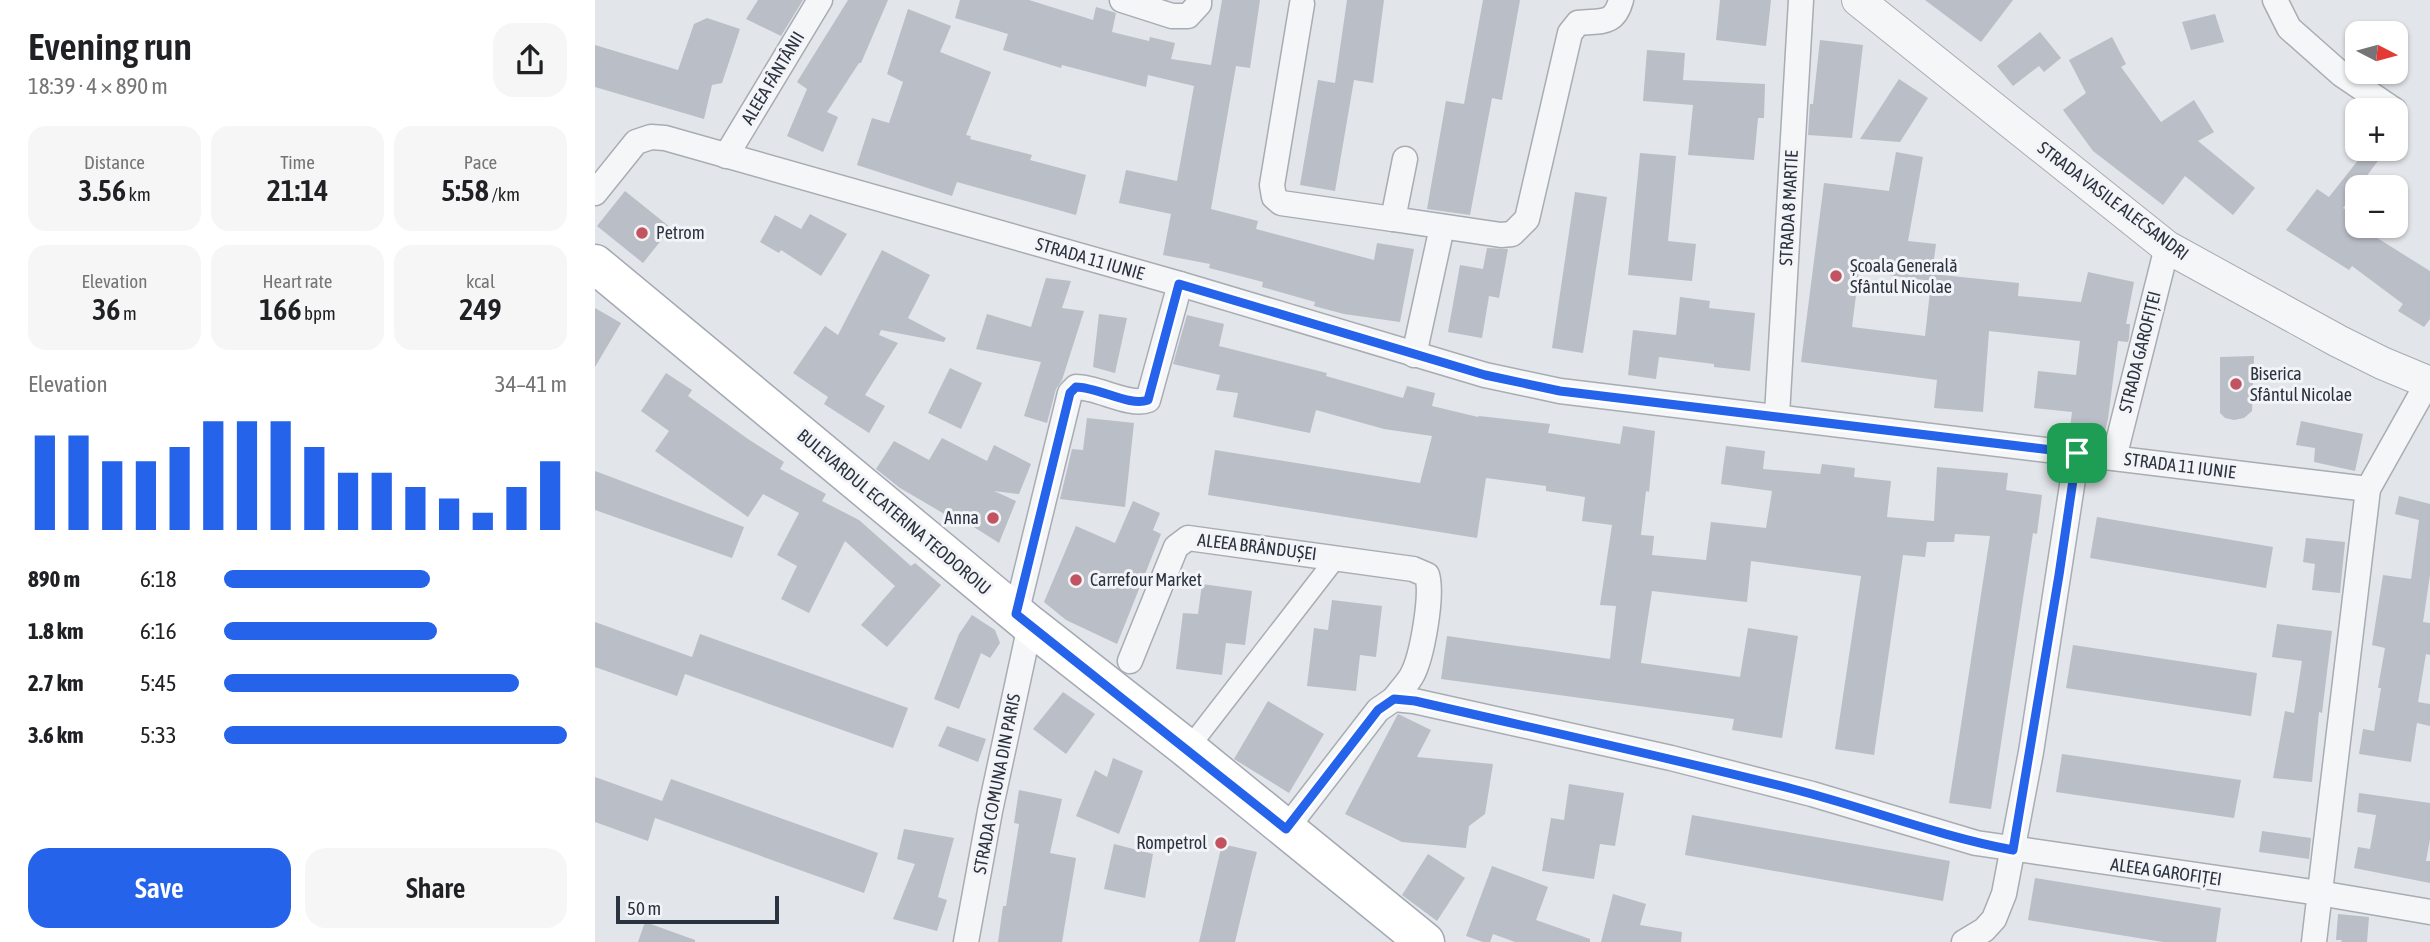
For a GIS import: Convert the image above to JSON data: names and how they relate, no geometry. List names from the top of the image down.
{
  "streets": {
    "main road": ["BULEVARDUL ECATERINA TEODOROIU"],
    "street": [
      "ALEEA FÂNTÂNII",
      "STRADA VASILE ALECSANDRI",
      "STRADA 8 MARTIE",
      "STRADA 11 IUNIE",
      "STRADA GAROFIȚEI",
      "ALEEA BRÂNDUȘEI",
      "STRADA COMUNA DIN PARIS",
      "ALEEA GAROFIȚEI"
    ]
  },
  "crossings": [
    ["ALEEA FÂNTÂNII", "STRADA 11 IUNIE"],
    ["STRADA VASILE ALECSANDRI", "STRADA GAROFIȚEI"],
    ["STRADA 8 MARTIE", "STRADA 11 IUNIE"],
    ["STRADA 11 IUNIE", "STRADA GAROFIȚEI"],
    ["STRADA 11 IUNIE", "STRADA COMUNA DIN PARIS"],
    ["BULEVARDUL ECATERINA TEODOROIU", "ALEEA BRÂNDUȘEI"],
    ["BULEVARDUL ECATERINA TEODOROIU", "STRADA COMUNA DIN PARIS"],
    ["ALEEA BRÂNDUȘEI", "ALEEA GAROFIȚEI"]
  ],
  "places": [
    "Petrom",
    "Școala Generală Sfântul Nicolae",
    "Biserica Sfântul Nicolae",
    "Anna",
    "Carrefour Market",
    "Rompetrol"
  ],
  "scale_bar": "50 m",
  "north": "right",
  "page": {
    "heading": ["Evening run", "18:39 · 4 × 890 m"],
    "map_buttons": ["+", "−"],
    "stats": [
      ["Distance", "3.56 km"],
      ["Time", "21:14"],
      ["Pace", "5:58 /km"],
      ["Elevation", "36 m"],
      ["Heart rate", "166 bpm"],
      ["kcal", "249"]
    ],
    "chart": ["Elevation", "34–41 m"],
    "list": [
      {
        "name": "890 m",
        "note": "6:18"
      },
      {
        "name": "1.8 km",
        "note": "6:16"
      },
      {
        "name": "2.7 km",
        "note": "5:45"
      },
      {
        "name": "3.6 km",
        "note": "5:33"
      }
    ],
    "buttons": ["Save", "Share"],
    "scale": "50 m"
  }
}
